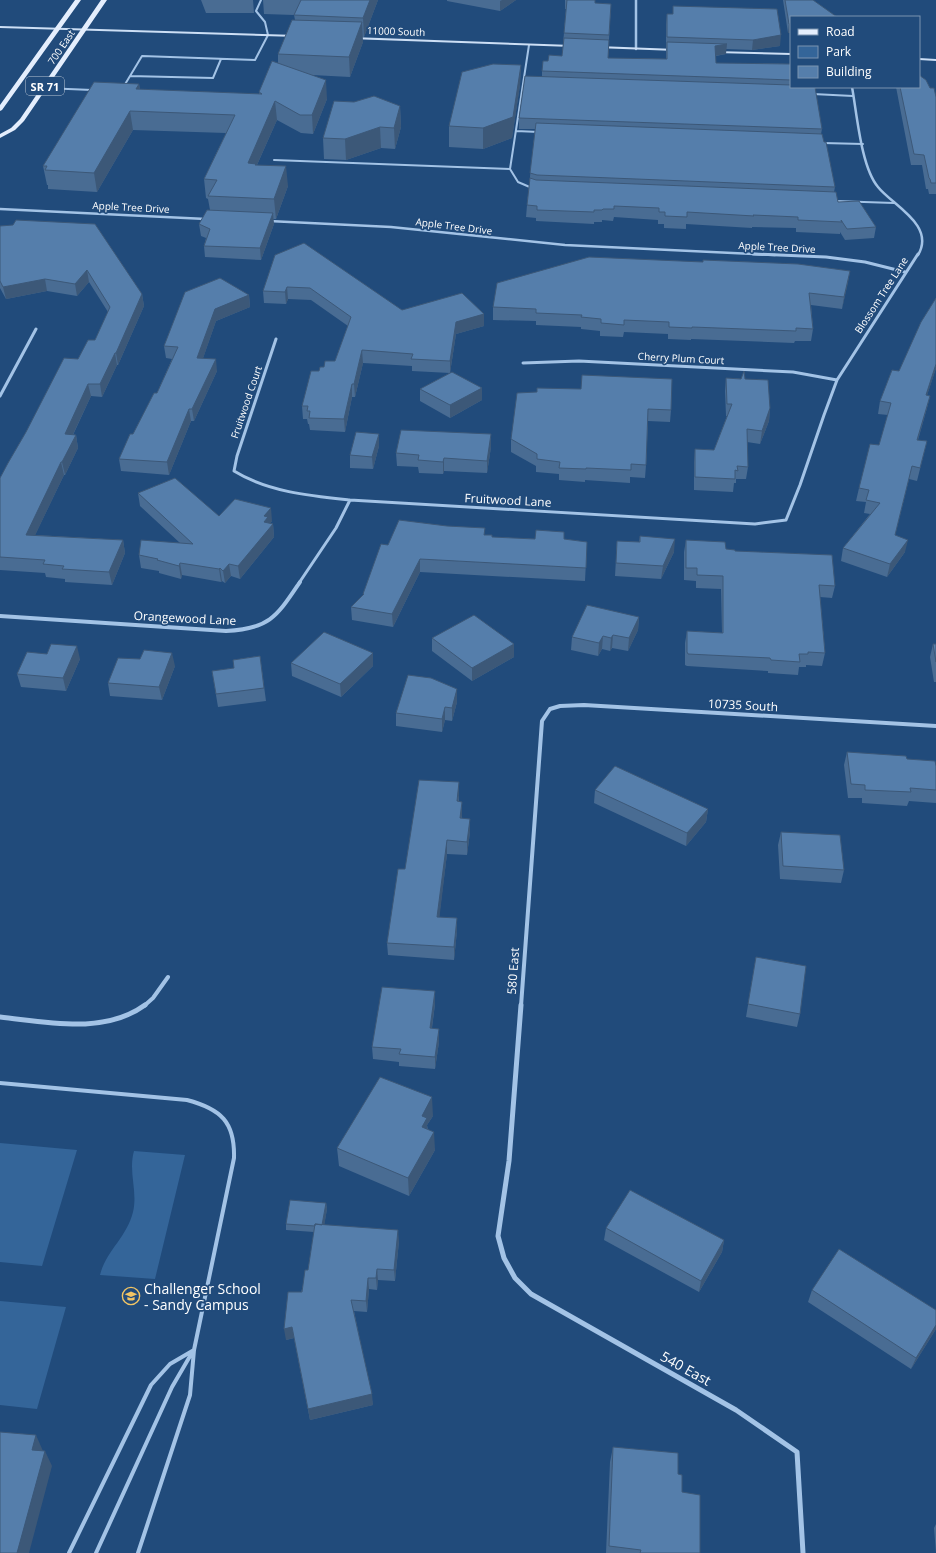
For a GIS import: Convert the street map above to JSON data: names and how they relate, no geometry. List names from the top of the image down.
{
  "streets": {
    "main road": ["700 East", "SR 71"],
    "street": [
      "11000 South",
      "Apple Tree Drive",
      "Blossom Tree Lane",
      "Cherry Plum Court",
      "Fruitwood Court",
      "Fruitwood Lane",
      "Orangewood Lane",
      "10735 South",
      "580 East",
      "540 East"
    ]
  },
  "crossings": [
    ["Apple Tree Drive", "Blossom Tree Lane"],
    ["Blossom Tree Lane", "Cherry Plum Court"],
    ["Blossom Tree Lane", "Fruitwood Lane"],
    ["Fruitwood Court", "Fruitwood Lane"],
    ["Fruitwood Lane", "Orangewood Lane"],
    ["10735 South", "580 East"],
    ["580 East", "540 East"]
  ],
  "places": {
    "school or university": ["Challenger School - Sandy Campus"]
  },
  "legend": ["Road", "Park", "Building"]
}
